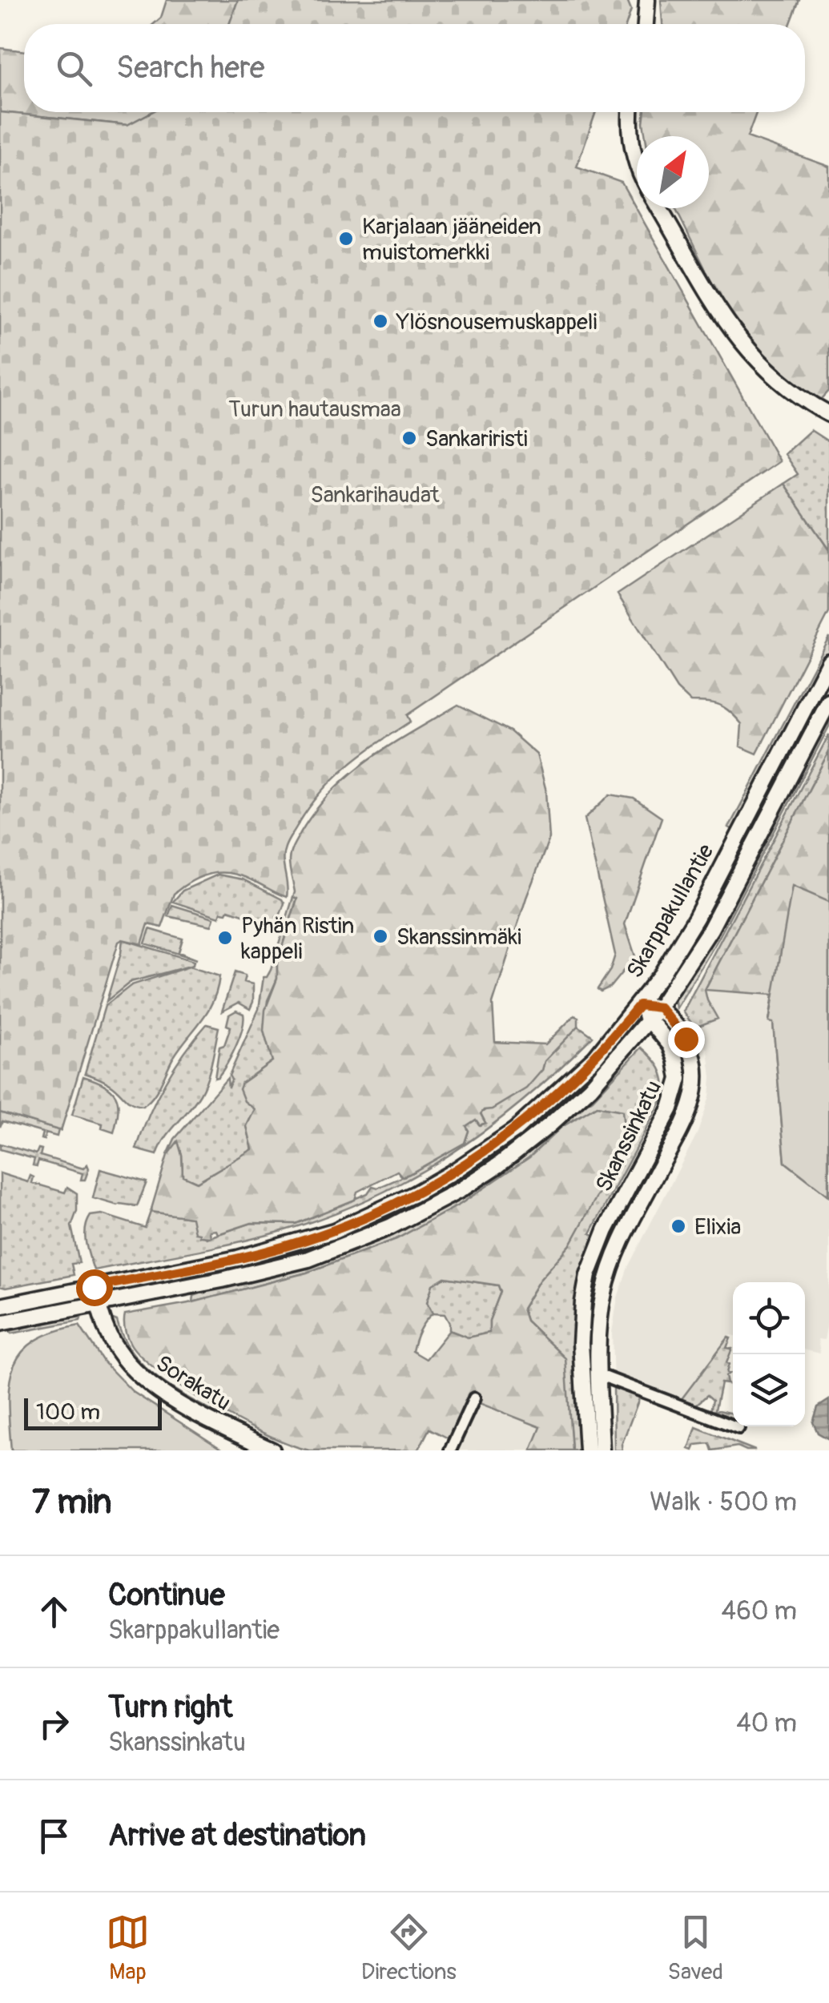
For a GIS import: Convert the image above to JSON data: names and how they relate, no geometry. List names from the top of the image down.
{
  "streets": {
    "main road": ["Skarppakullantie", "Skanssinkatu", "Sorakatu"]
  },
  "crossings": [
    ["Skarppakullantie", "Skanssinkatu"],
    ["Skarppakullantie", "Sorakatu"]
  ],
  "parks": ["Turun hautausmaa", "Sankarihaudat"],
  "places": [
    "Karjalaan jääneiden muistomerkki",
    "Ylösnousemuskappeli",
    "Sankariristi",
    "Skanssinmäki",
    "Pyhän Ristin kappeli",
    "Elixia"
  ],
  "scale_bar": "100 m",
  "north": "top right",
  "page": {
    "search": "Search here",
    "scale": "100 m",
    "heading": ["7 min", "Walk · 500 m"],
    "list": [
      ["Continue", "Skarppakullantie", "460 m"],
      ["Turn right", "Skanssinkatu", "40 m"],
      "Arrive at destination"
    ],
    "nav": ["Map", "Directions", "Saved"]
  }
}
